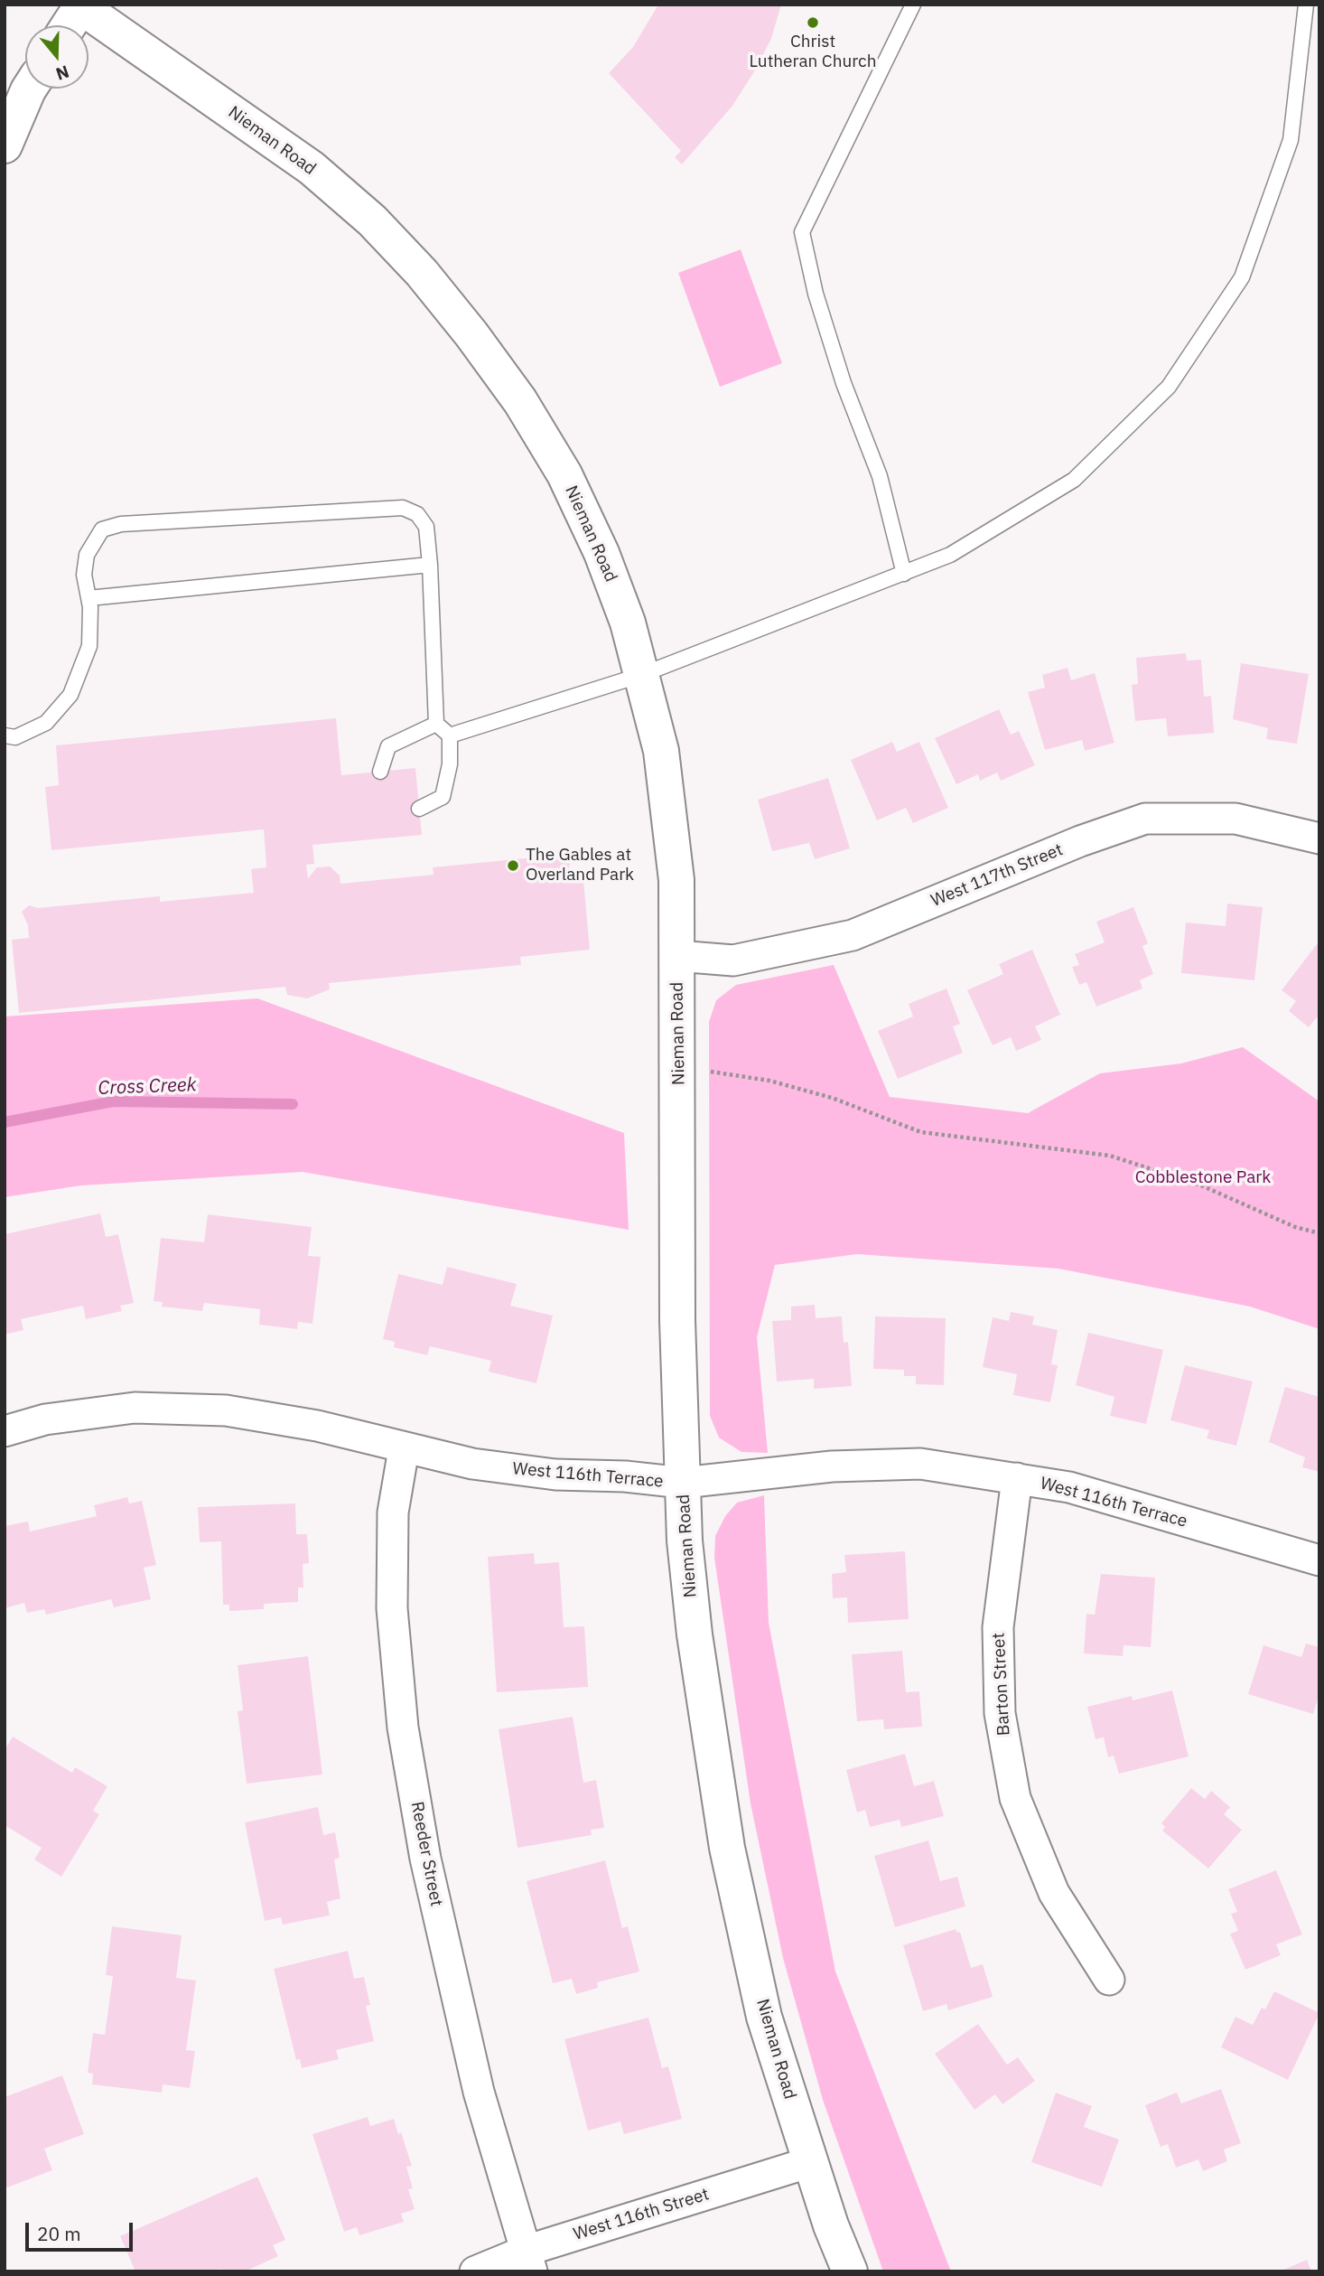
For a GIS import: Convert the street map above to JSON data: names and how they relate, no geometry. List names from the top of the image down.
{
  "streets": {
    "street": [
      "Nieman Road",
      "West 117th Street",
      "West 116th Terrace",
      "Barton Street",
      "Reeder Street",
      "West 116th Street"
    ]
  },
  "crossings": [
    ["Nieman Road", "West 117th Street"],
    ["Nieman Road", "West 116th Terrace"],
    ["Nieman Road", "West 116th Street"],
    ["West 116th Terrace", "Barton Street"],
    ["West 116th Terrace", "Reeder Street"],
    ["Reeder Street", "West 116th Street"]
  ],
  "water": ["Cross Creek"],
  "parks": ["Cobblestone Park"],
  "places": ["Christ Lutheran Church", "The Gables at Overland Park"],
  "scale_bar": "20 m",
  "north": "bottom"
}
